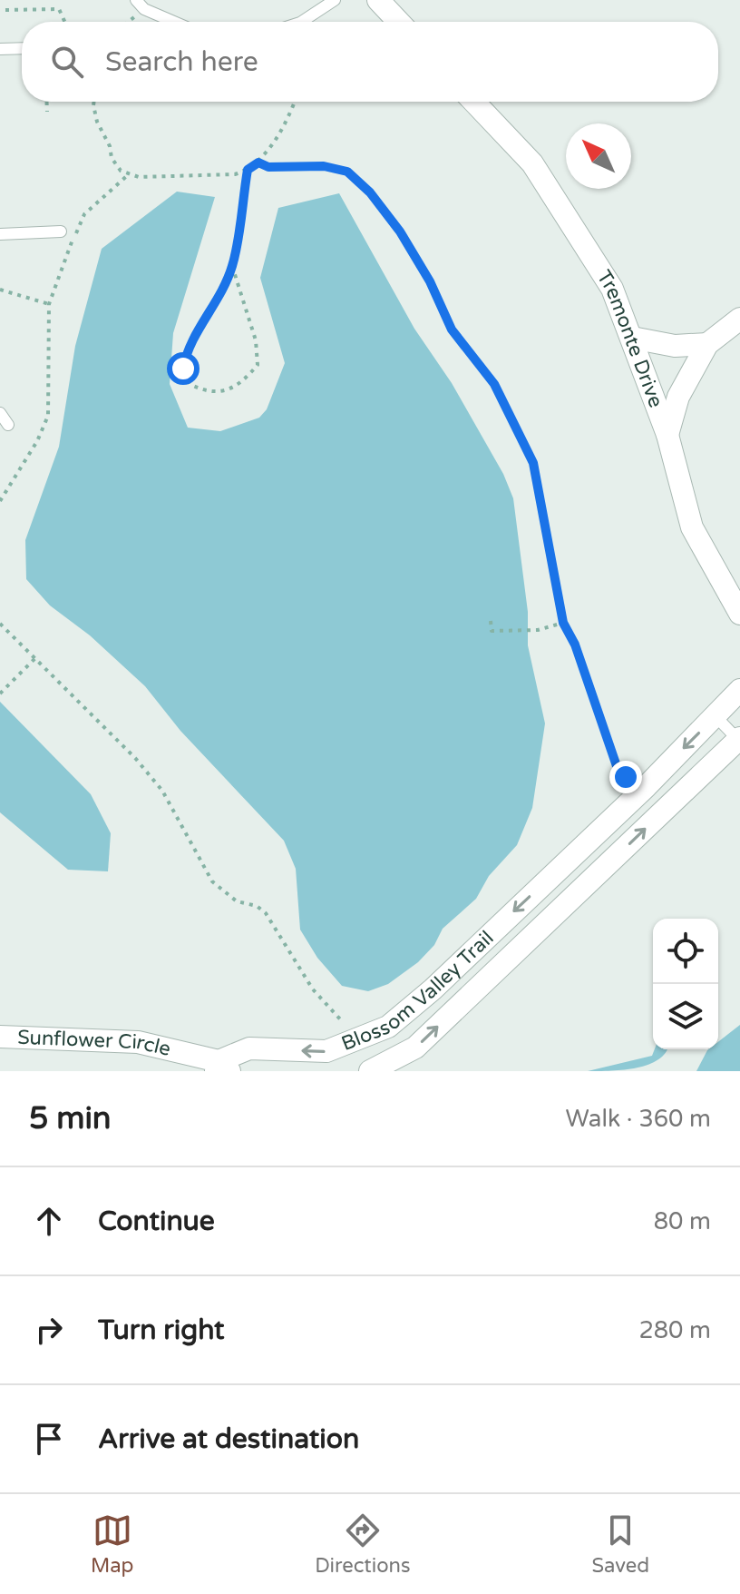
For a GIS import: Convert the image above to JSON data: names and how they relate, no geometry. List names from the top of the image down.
{
  "streets": {
    "street": ["Tremonte Drive", "Blossom Valley Trail", "Sunflower Circle"]
  },
  "crossings": [
    ["Blossom Valley Trail", "Sunflower Circle"]
  ],
  "north": "top left",
  "page": {
    "search": "Search here",
    "heading": ["5 min", "Walk · 360 m"],
    "list": [
      ["Continue", "80 m"],
      ["Turn right", "280 m"],
      "Arrive at destination"
    ],
    "nav": ["Map", "Directions", "Saved"]
  }
}
